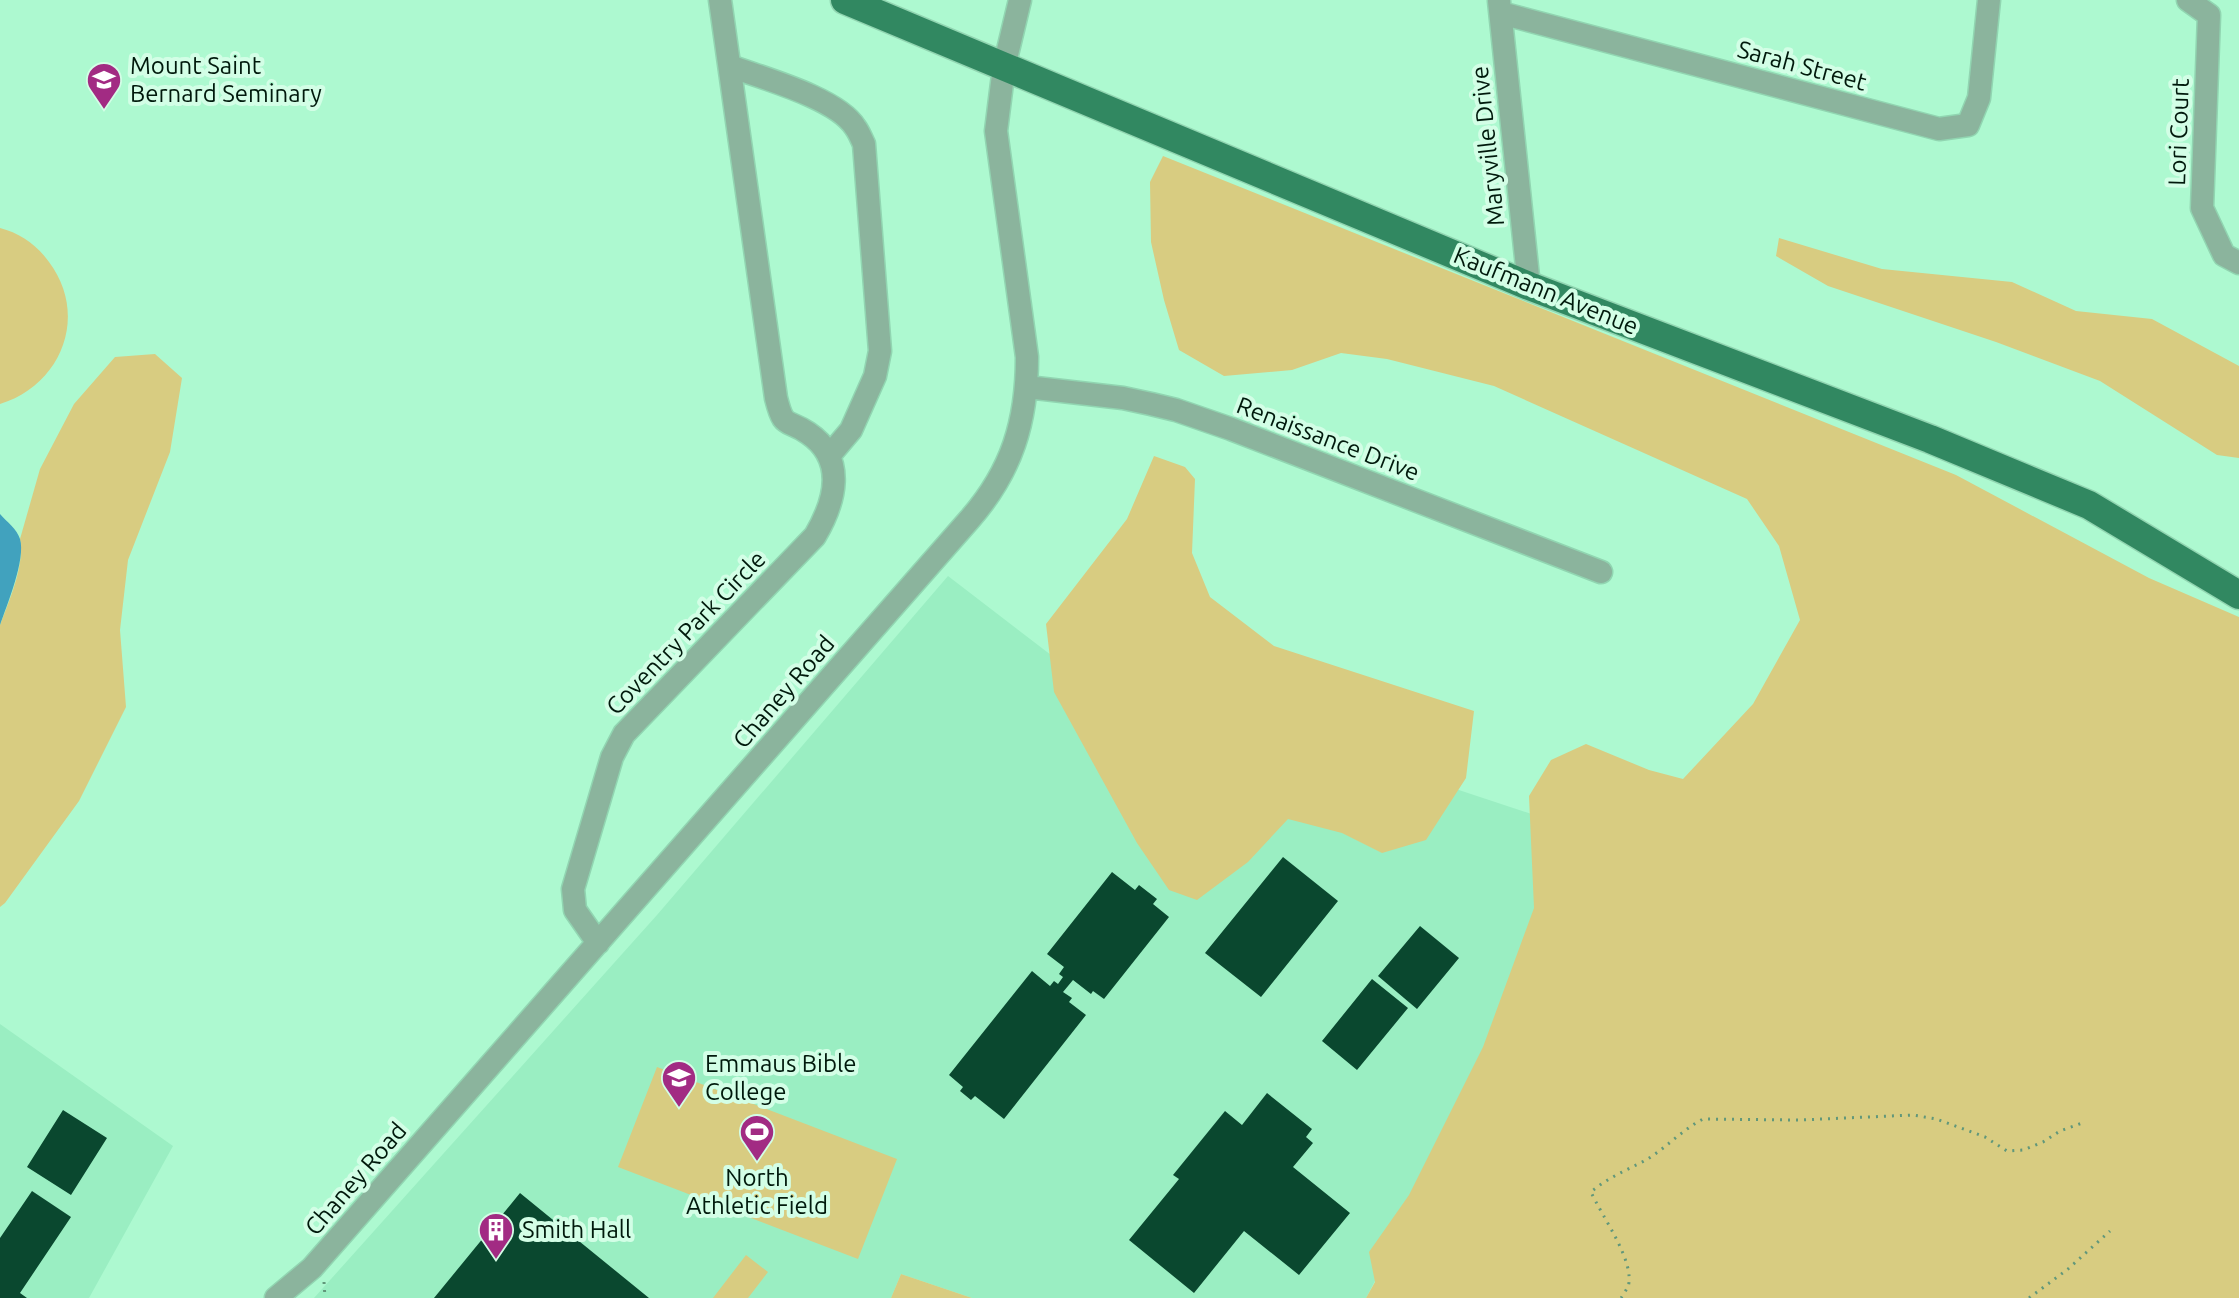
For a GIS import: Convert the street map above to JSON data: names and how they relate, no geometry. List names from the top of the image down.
{
  "streets": {
    "main road": ["Kaufmann Avenue"],
    "street": [
      "Sarah Street",
      "Lori Court",
      "Maryville Drive",
      "Renaissance Drive",
      "Coventry Park Circle",
      "Chaney Road"
    ]
  },
  "crossings": [
    ["Sarah Street", "Maryville Drive"],
    ["Maryville Drive", "Kaufmann Avenue"],
    ["Kaufmann Avenue", "Chaney Road"],
    ["Renaissance Drive", "Chaney Road"],
    ["Coventry Park Circle", "Chaney Road"]
  ],
  "places": {
    "school or university": ["Mount Saint Bernard Seminary", "Emmaus Bible College"],
    "sports": ["North Athletic Field"],
    "building": ["Smith Hall"]
  }
}
